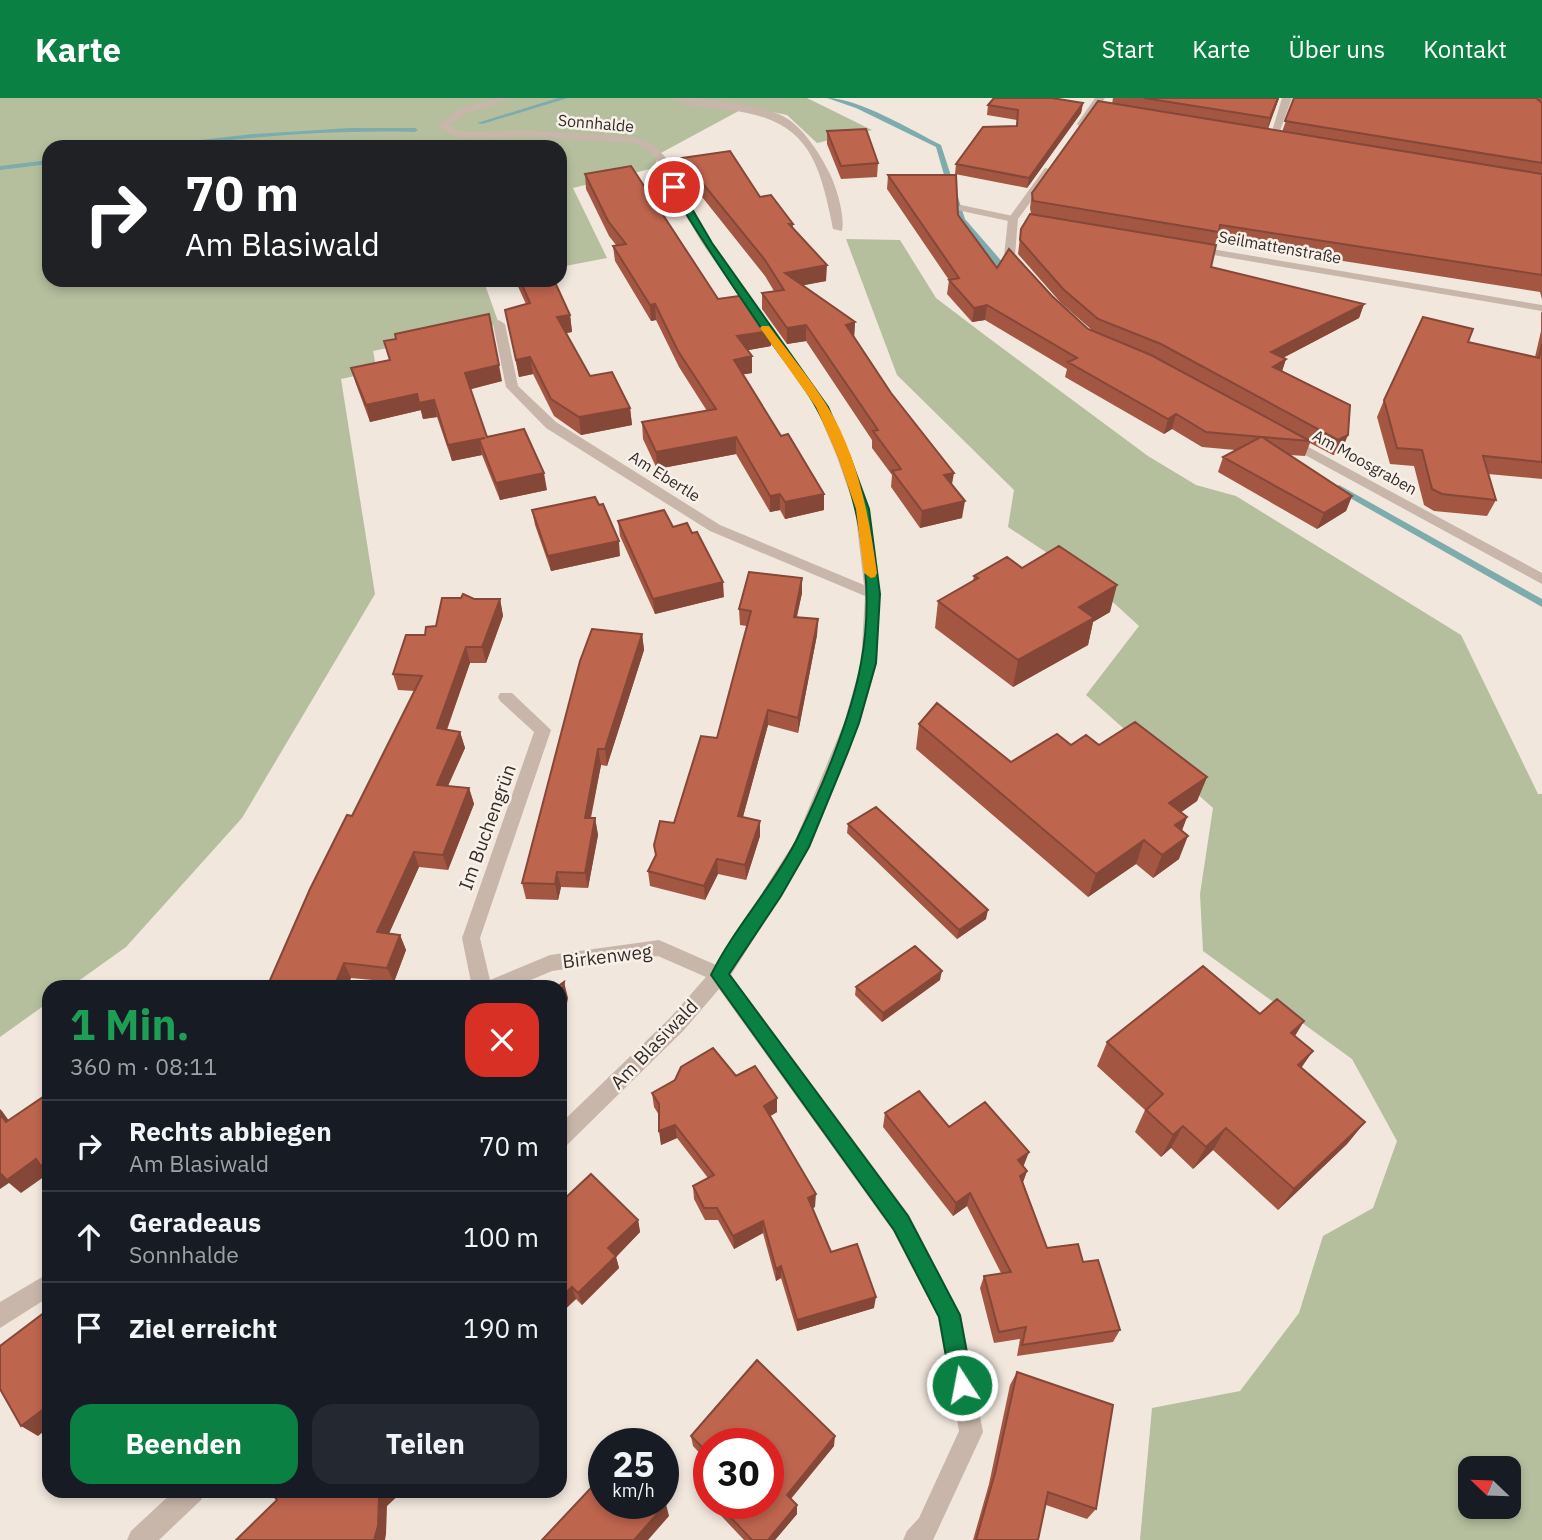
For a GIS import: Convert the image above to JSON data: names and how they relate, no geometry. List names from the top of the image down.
{
  "streets": {
    "street": [
      "Sonnhalde",
      "Seilmattenstraße",
      "Am Moosgraben",
      "Am Ebertle",
      "Im Buchengrün",
      "Birkenweg",
      "Am Blasiwald"
    ]
  },
  "crossings": [
    ["Sonnhalde", "Am Ebertle"],
    ["Sonnhalde", "Am Blasiwald"],
    ["Am Ebertle", "Am Blasiwald"],
    ["Birkenweg", "Am Blasiwald"]
  ],
  "north": "top left",
  "page": {
    "header": "Karte",
    "nav": [
      "Start",
      "Karte",
      "Über uns",
      "Kontakt"
    ],
    "turn": ["70 m", "Am Blasiwald"],
    "heading": ["1 Min.", "360 m · 08:11"],
    "list": [
      {
        "name": "Rechts abbiegen",
        "note": "Am Blasiwald",
        "value": "70 m"
      },
      {
        "name": "Geradeaus",
        "note": "Sonnhalde",
        "value": "100 m"
      },
      {
        "name": "Ziel erreicht",
        "value": "190 m"
      }
    ],
    "buttons": ["Beenden", "Teilen"],
    "speed": "25 km/h",
    "limit": "30"
  }
}
